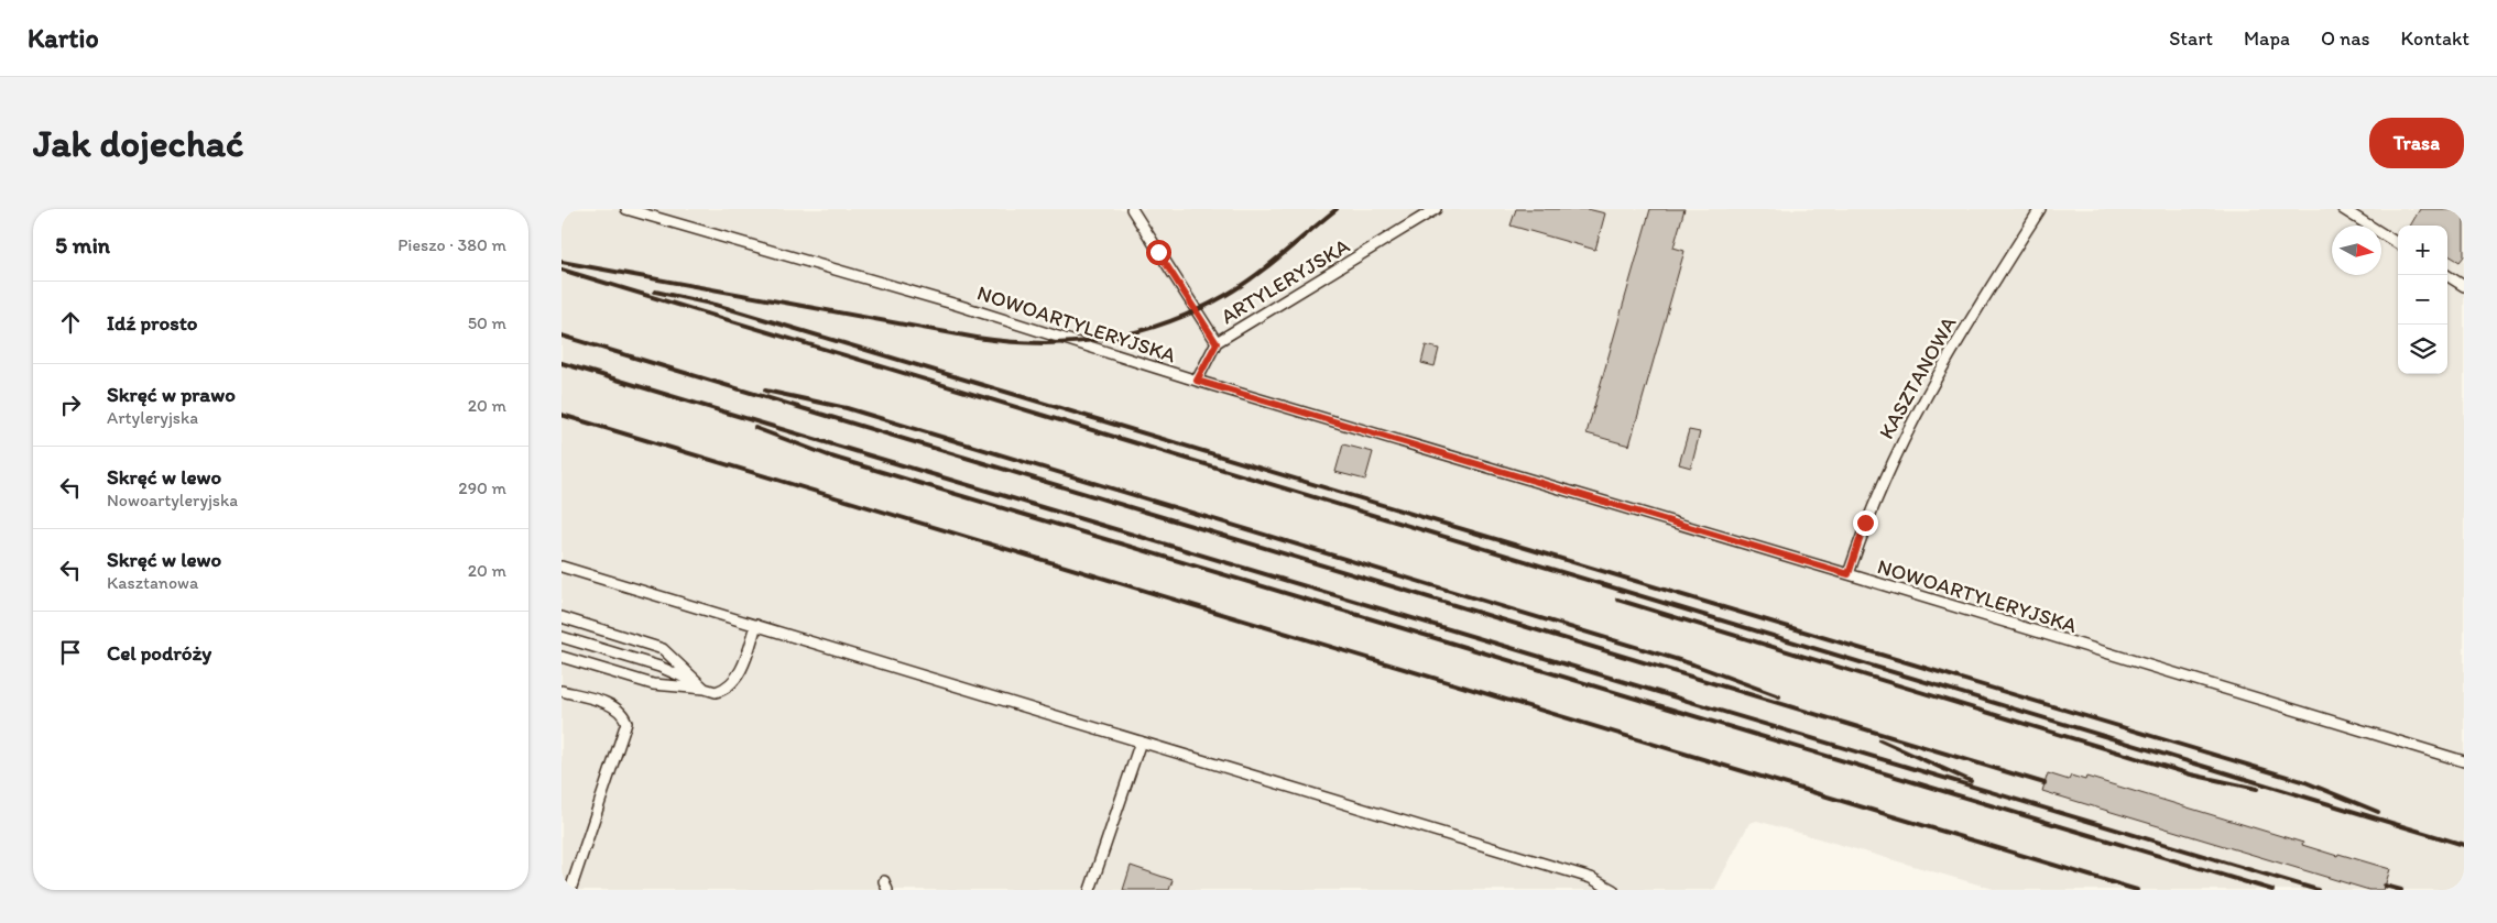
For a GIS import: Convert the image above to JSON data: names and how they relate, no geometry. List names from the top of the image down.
{
  "streets": {
    "lane": ["ARTYLERYJSKA", "NOWOARTYLERYJSKA", "KASZTANOWA"]
  },
  "crossings": [
    ["ARTYLERYJSKA", "NOWOARTYLERYJSKA"],
    ["NOWOARTYLERYJSKA", "KASZTANOWA"]
  ],
  "north": "right",
  "page": {
    "header": "Kartio",
    "nav": [
      "Start",
      "Mapa",
      "O nas",
      "Kontakt"
    ],
    "buttons": "Trasa",
    "title": "Jak dojechać",
    "heading": ["5 min", "Pieszo · 380 m"],
    "map_buttons": ["+", "−"],
    "list": [
      ["Idź prosto", "50 m"],
      ["Skręć w prawo", "Artyleryjska", "20 m"],
      ["Skręć w lewo", "Nowoartyleryjska", "290 m"],
      ["Skręć w lewo", "Kasztanowa", "20 m"],
      "Cel podróży"
    ]
  }
}
